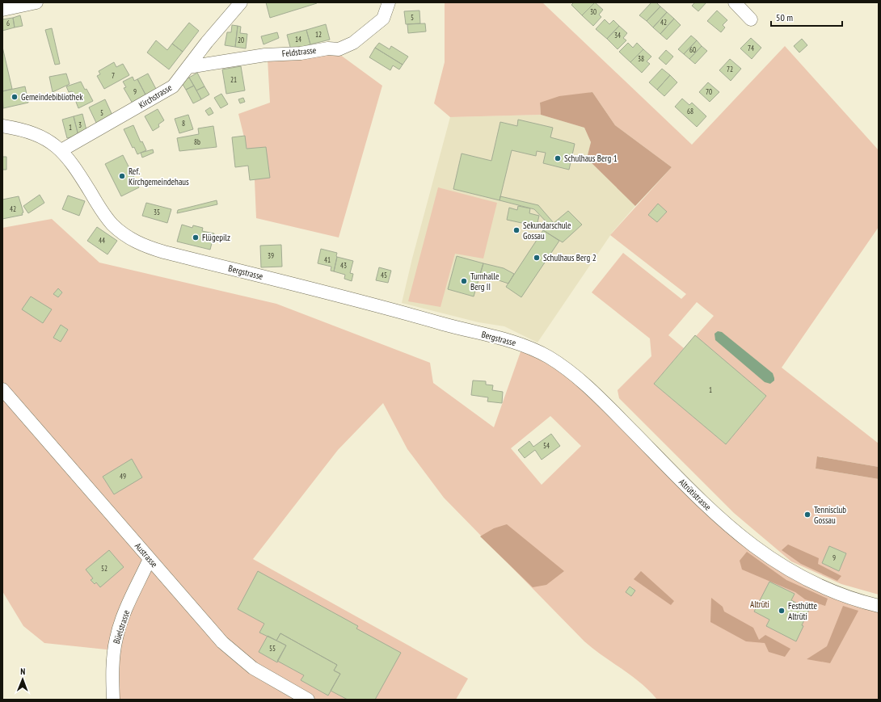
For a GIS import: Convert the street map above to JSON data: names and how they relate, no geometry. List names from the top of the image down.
{
  "streets": {
    "street": [
      "Feldstrasse",
      "Kirchstrasse",
      "Bergstrasse",
      "Altrütistrasse",
      "Austrasse",
      "Büelstrasse"
    ]
  },
  "crossings": [
    ["Feldstrasse", "Kirchstrasse"],
    ["Kirchstrasse", "Bergstrasse"],
    ["Bergstrasse", "Altrütistrasse"],
    ["Austrasse", "Büelstrasse"]
  ],
  "parks": ["Altrüti"],
  "places": [
    "Gemeindebibliothek",
    "Schulhaus Berg 1",
    "Ref. Kirchgemeindehaus",
    "Sekundarschule Gossau",
    "Flügepilz",
    "Schulhaus Berg 2",
    "Turnhalle Berg II",
    "Tennisclub Gossau",
    "Festhütte Altrüti"
  ],
  "house_numbers": [
    "30",
    "5",
    "42",
    "6",
    "12",
    "34",
    "14",
    "20",
    "74",
    "60",
    "38",
    "72",
    "7",
    "21",
    "9",
    "70",
    "68",
    "5",
    "8",
    "3",
    "1",
    "8b",
    "42",
    "35",
    "44",
    "39",
    "41",
    "43",
    "45",
    "1",
    "54",
    "49",
    "9",
    "52",
    "55"
  ],
  "scale_bar": "50 m",
  "north": "top"
}
